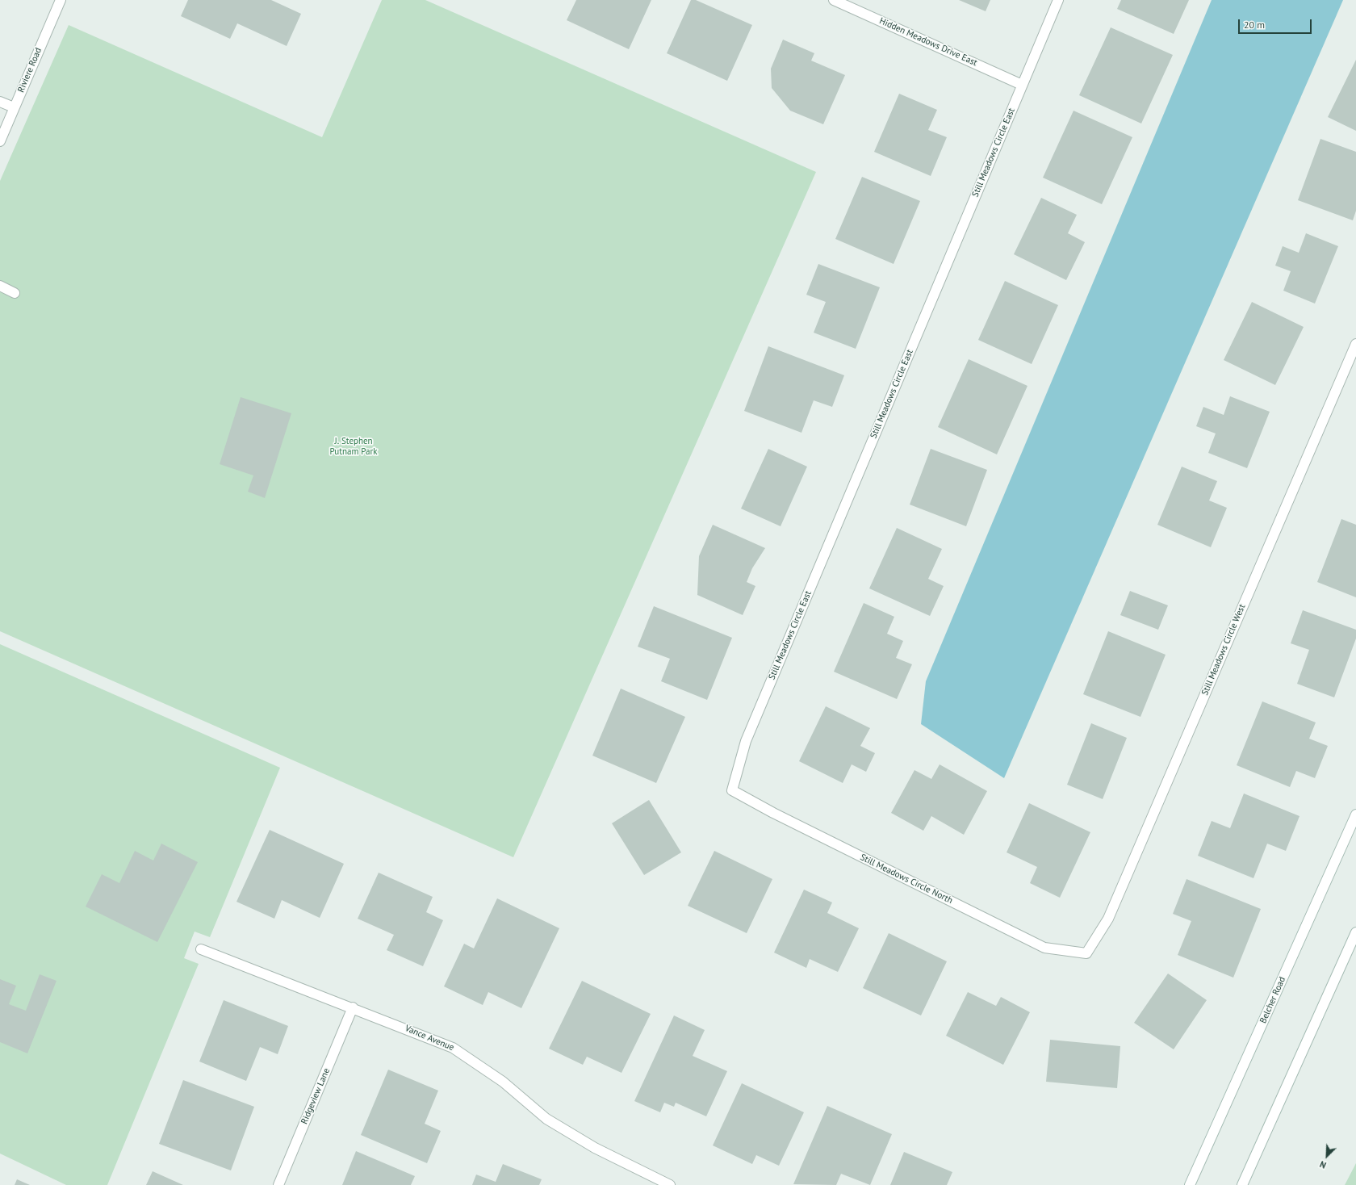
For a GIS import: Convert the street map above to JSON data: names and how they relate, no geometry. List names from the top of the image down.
{
  "streets": {
    "street": [
      "Hidden Meadows Drive East",
      "Riviere Road",
      "Still Meadows Circle East",
      "Still Meadows Circle West",
      "Still Meadows Circle North",
      "Belcher Road",
      "Vance Avenue",
      "Ridgeview Lane"
    ]
  },
  "crossings": [
    ["Hidden Meadows Drive East", "Still Meadows Circle East"],
    ["Still Meadows Circle East", "Still Meadows Circle North"],
    ["Still Meadows Circle West", "Still Meadows Circle North"],
    ["Vance Avenue", "Ridgeview Lane"]
  ],
  "parks": ["J. Stephen Putnam Park"],
  "scale_bar": "20 m",
  "north": "bottom left"
}
